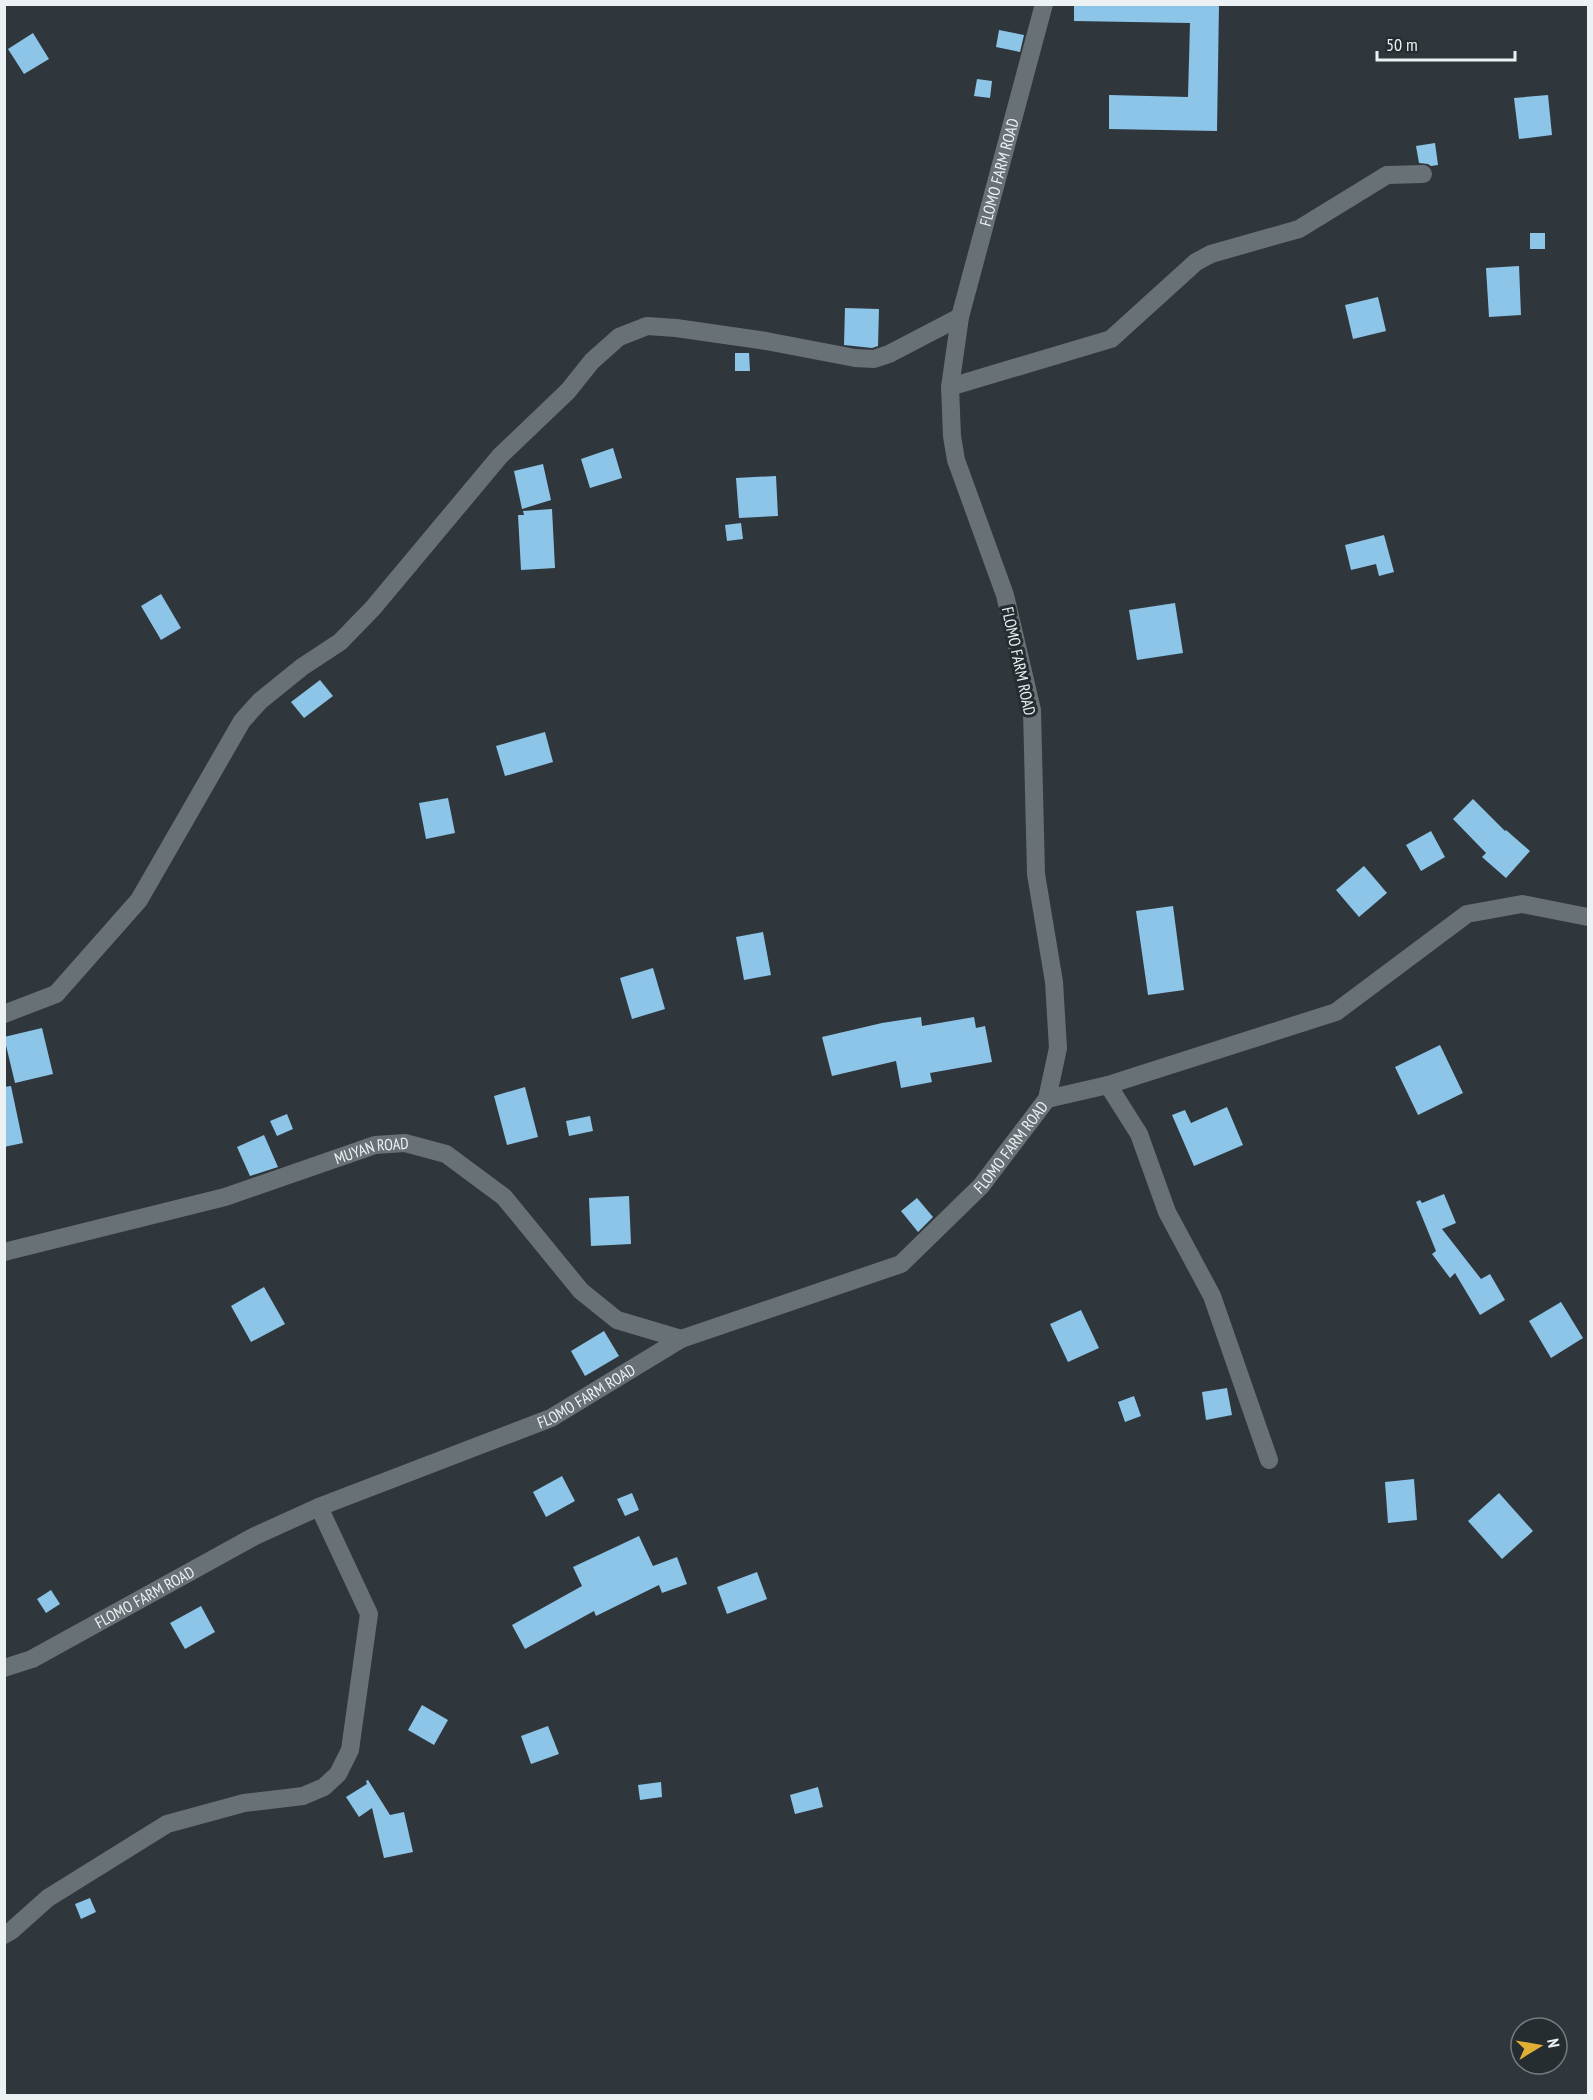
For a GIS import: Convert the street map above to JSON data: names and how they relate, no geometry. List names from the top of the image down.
{
  "streets": {
    "street": ["FLOMO FARM ROAD", "MUYAN ROAD"]
  },
  "crossings": [
    ["FLOMO FARM ROAD", "MUYAN ROAD"]
  ],
  "scale_bar": "50 m",
  "north": "right"
}
